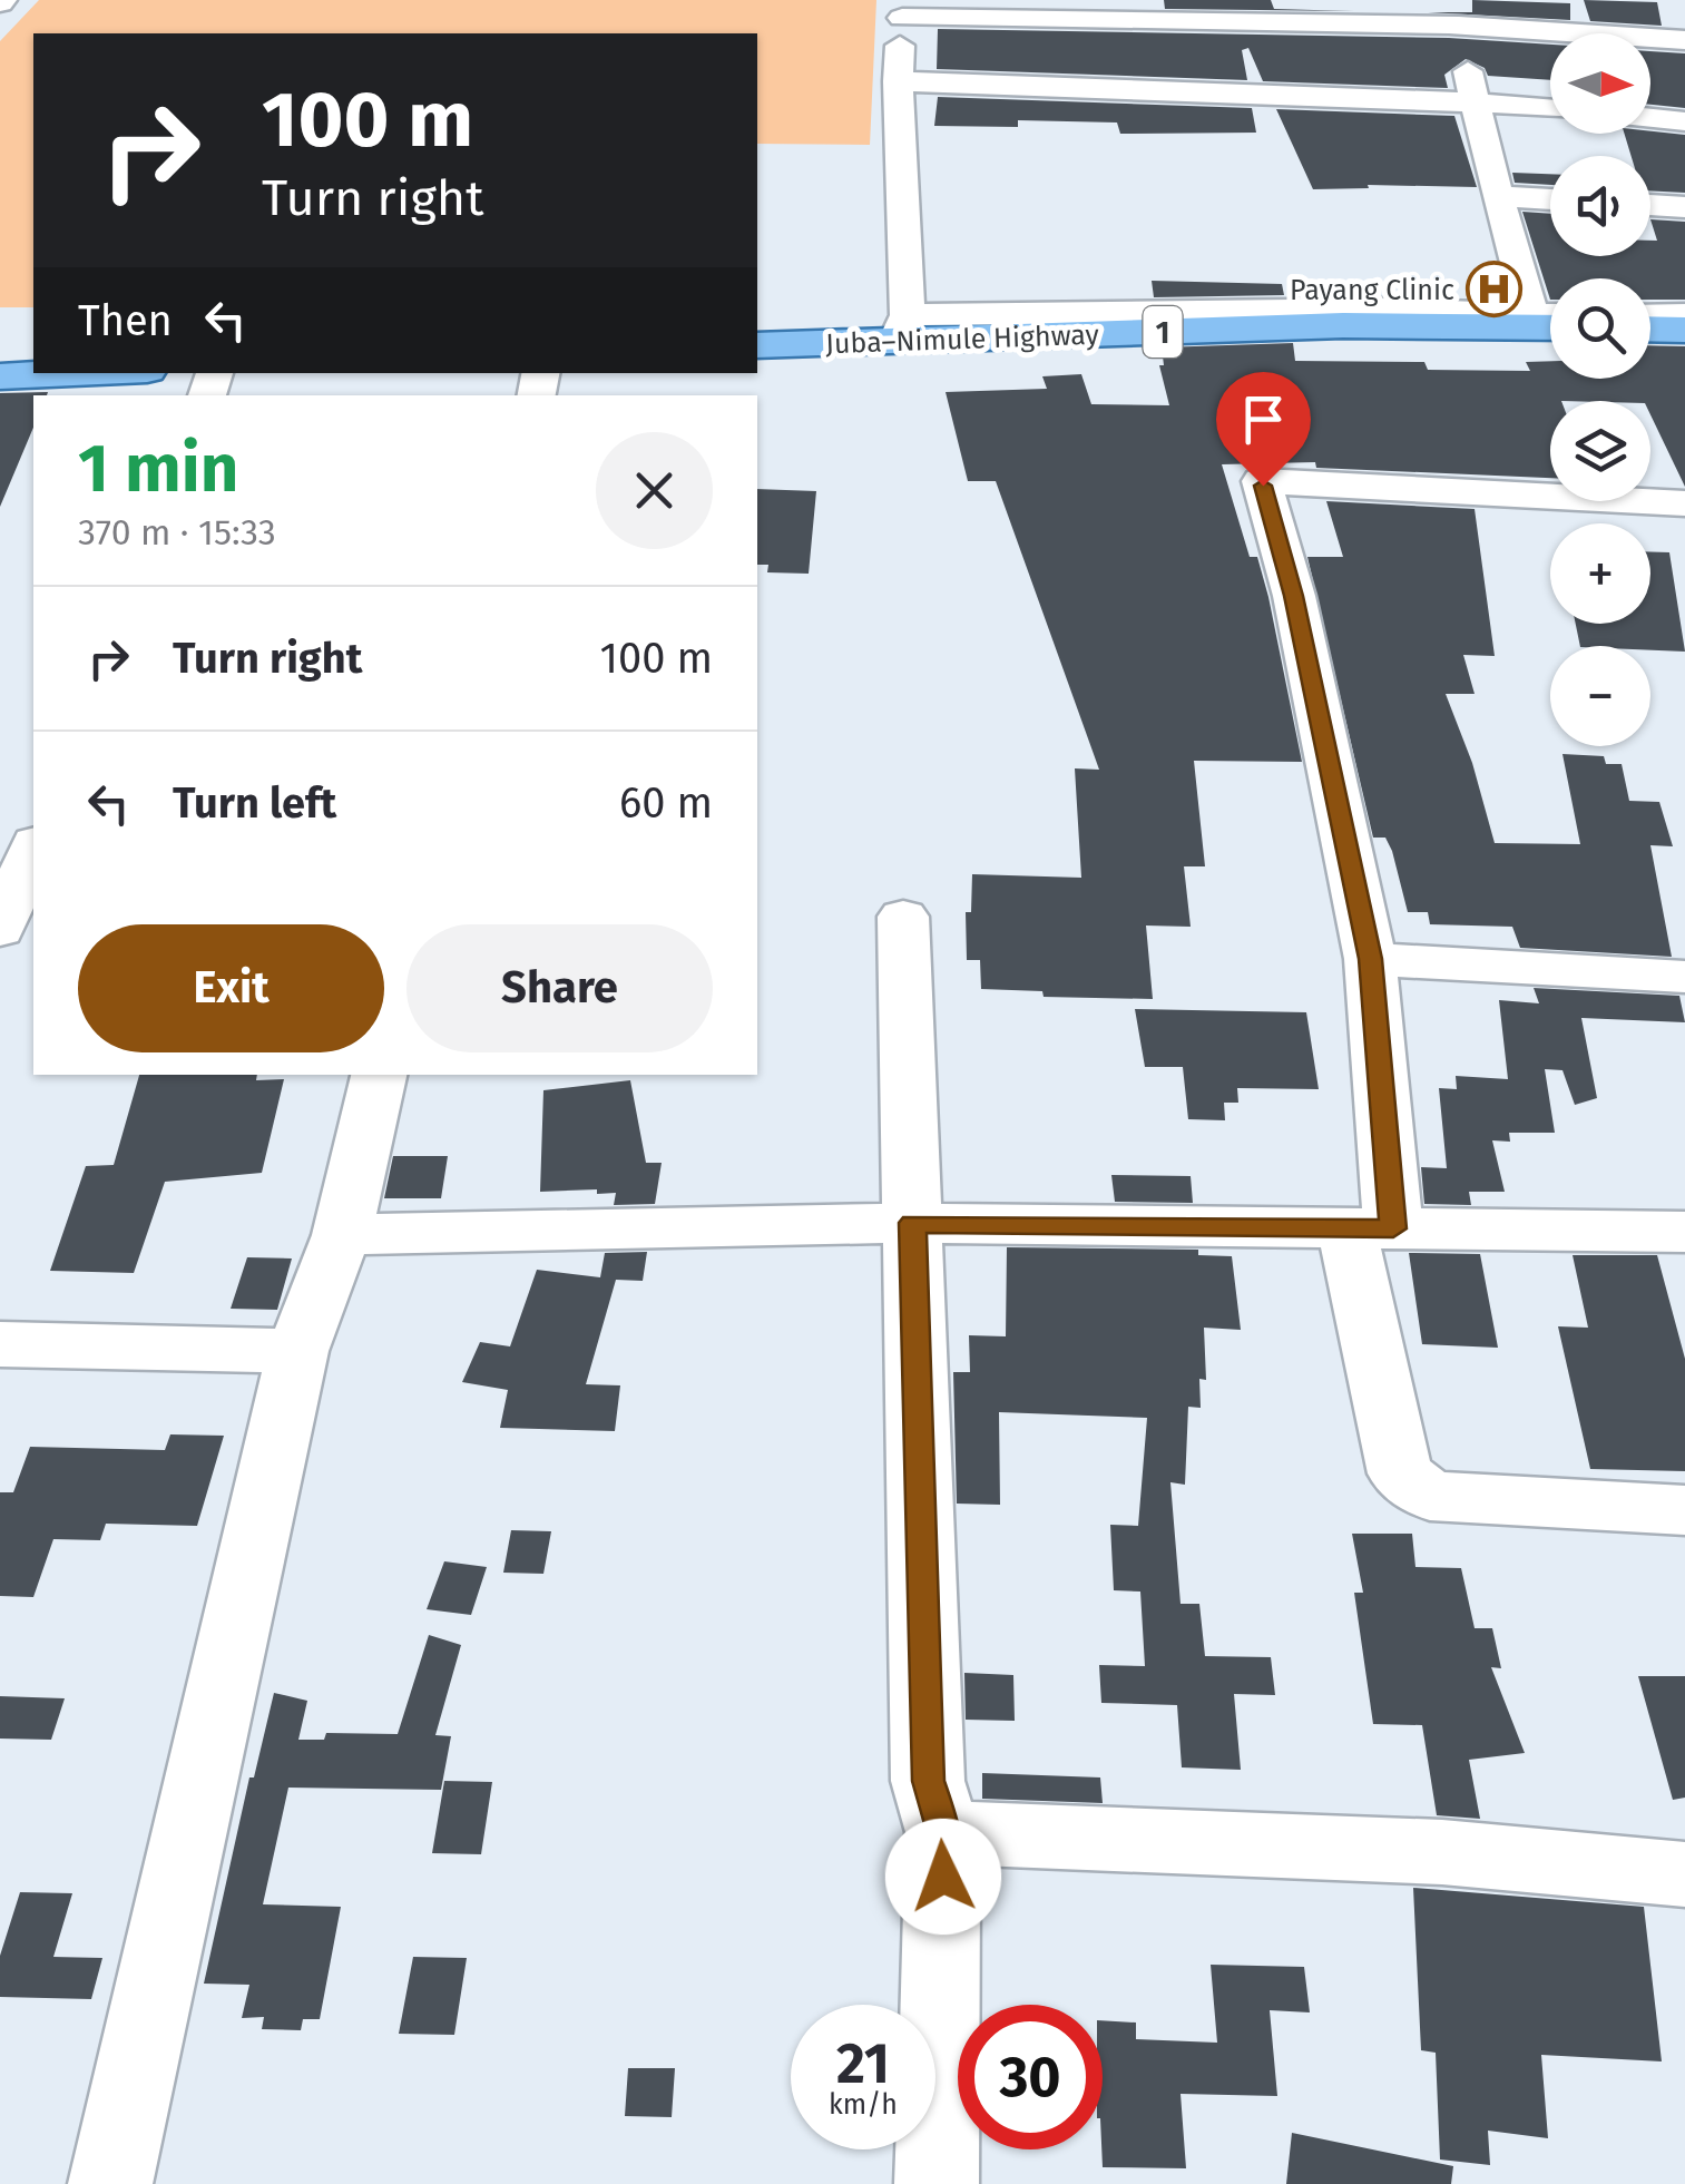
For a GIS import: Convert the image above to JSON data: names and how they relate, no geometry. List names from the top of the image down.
{
  "streets": {
    "main road": ["1", "Juba–Nimule Highway"]
  },
  "places": {
    "hospital": ["Payang Clinic"]
  },
  "north": "right",
  "page": {
    "map_buttons": ["+", "−"],
    "turn": ["100 m", "Turn right"],
    "then": "Then",
    "heading": ["1 min", "370 m · 15:33"],
    "list": [
      {
        "name": "Turn right",
        "value": "100 m"
      },
      {
        "name": "Turn left",
        "value": "60 m"
      }
    ],
    "buttons": ["Exit", "Share"],
    "speed": "21 km/h",
    "limit": "30"
  }
}
